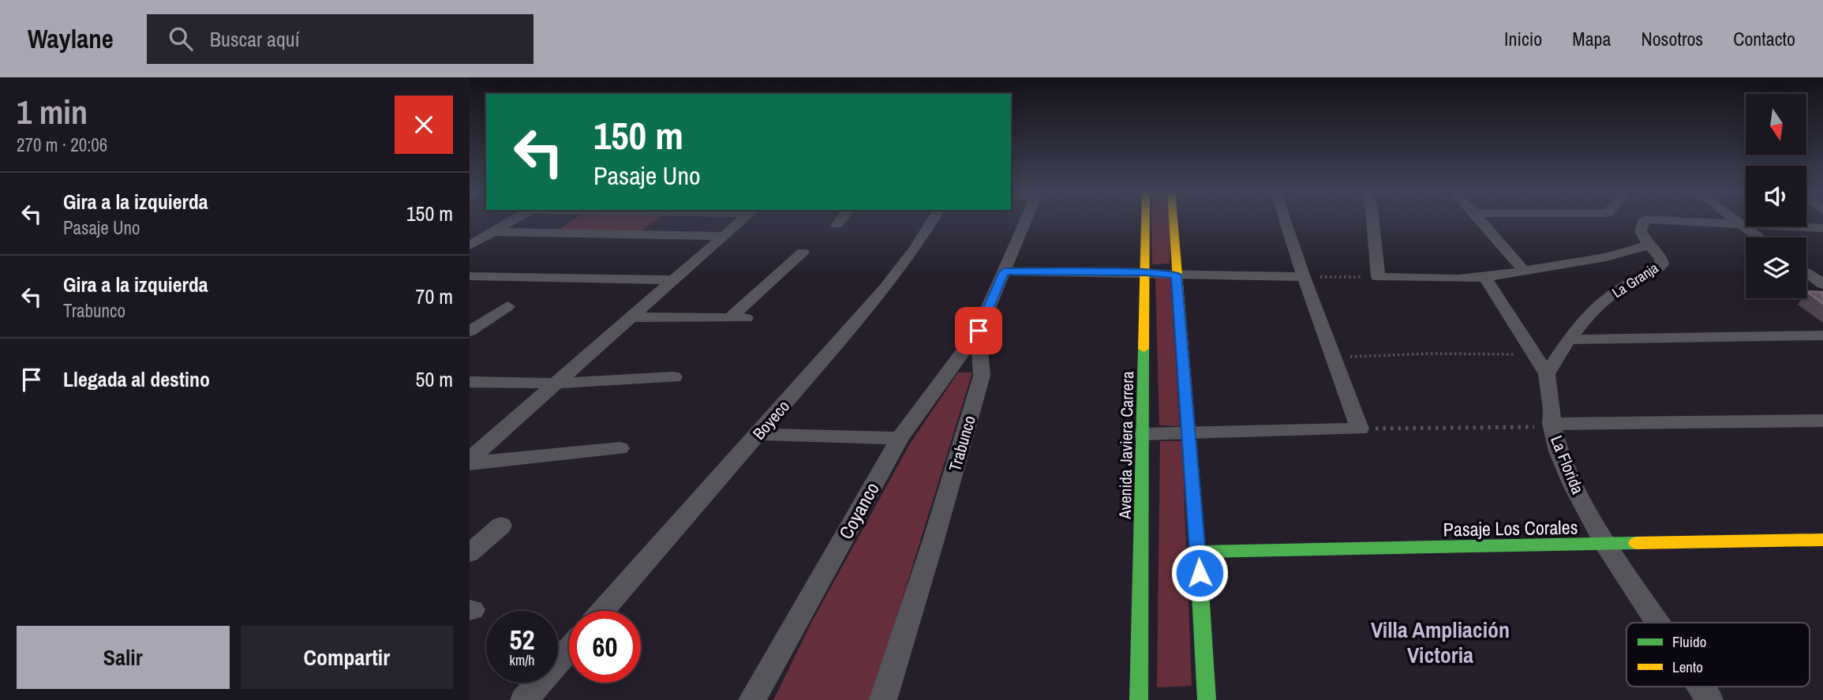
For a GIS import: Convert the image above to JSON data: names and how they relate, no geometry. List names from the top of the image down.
{
  "streets": {
    "main road": ["Avenida Javiera Carrera", "Pasaje Los Corales"],
    "street": [
      "La Granja",
      "Boyeco",
      "Trabunco",
      "La Florida",
      "Coyanco"
    ]
  },
  "crossings": [
    ["La Granja", "La Florida"],
    ["Trabunco", "Coyanco"],
    ["La Florida", "Pasaje Los Corales"]
  ],
  "districts": ["Villa Ampliación Victoria"],
  "legend": ["Fluido", "Lento"],
  "north": "bottom",
  "page": {
    "header": "Waylane",
    "search": "Buscar aquí",
    "nav": [
      "Inicio",
      "Mapa",
      "Nosotros",
      "Contacto"
    ],
    "heading": ["1 min", "270 m · 20:06"],
    "turn": ["150 m", "Pasaje Uno"],
    "list": [
      {
        "name": "Gira a la izquierda",
        "note": "Pasaje Uno",
        "value": "150 m"
      },
      {
        "name": "Gira a la izquierda",
        "note": "Trabunco",
        "value": "70 m"
      },
      {
        "name": "Llegada al destino",
        "value": "50 m"
      }
    ],
    "speed": "52 km/h",
    "limit": "60",
    "buttons": ["Salir", "Compartir"]
  }
}
